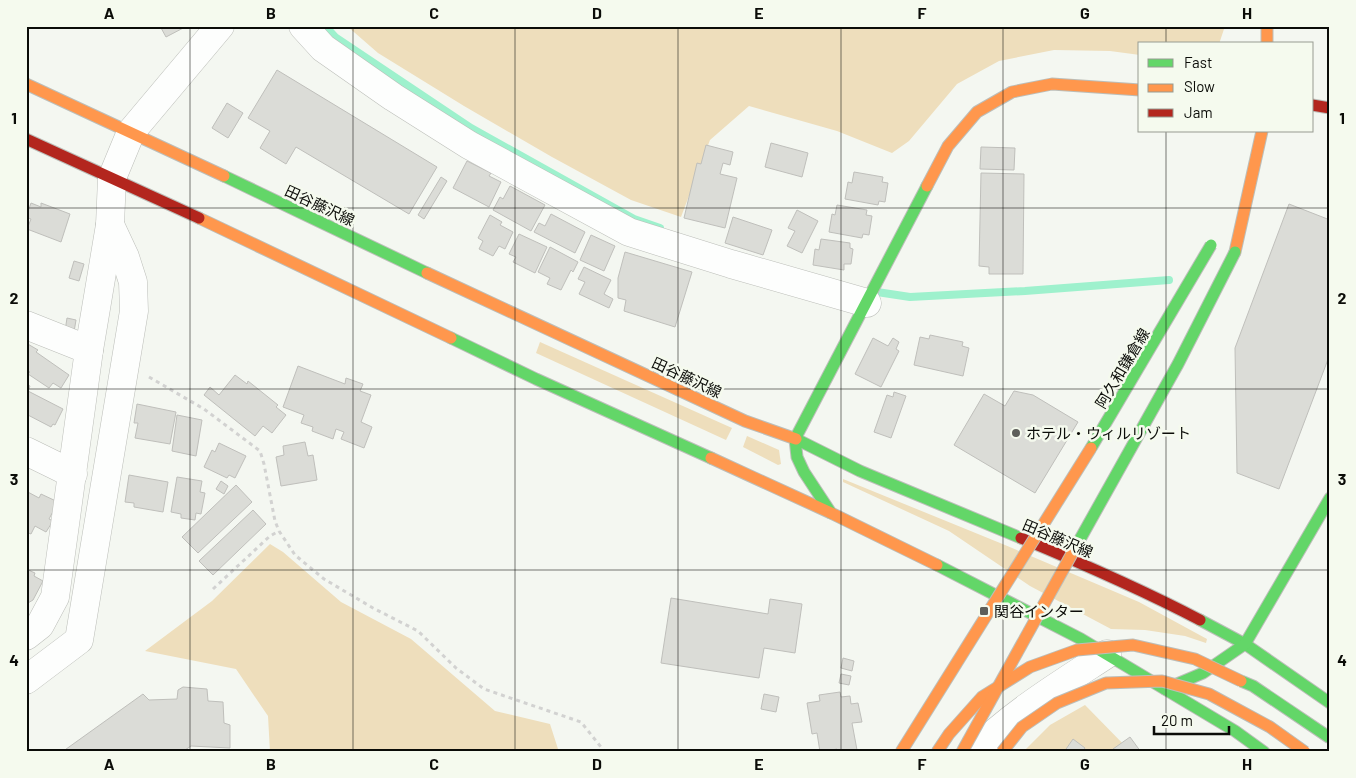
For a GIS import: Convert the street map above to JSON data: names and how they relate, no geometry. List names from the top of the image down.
{
  "streets": {
    "main road": ["田谷藤沢線", "阿久和鎌倉線"]
  },
  "places": {
    "other": ["ホテル・ウィルリゾート"],
    "transit": ["関谷インター"]
  },
  "legend": ["Fast", "Slow", "Jam"],
  "scale_bar": "20 m",
  "grid": {
    "columns": [
      "A",
      "B",
      "C",
      "D",
      "E",
      "F",
      "G",
      "H"
    ],
    "rows": [
      "1",
      "2",
      "3",
      "4"
    ]
  }
}
